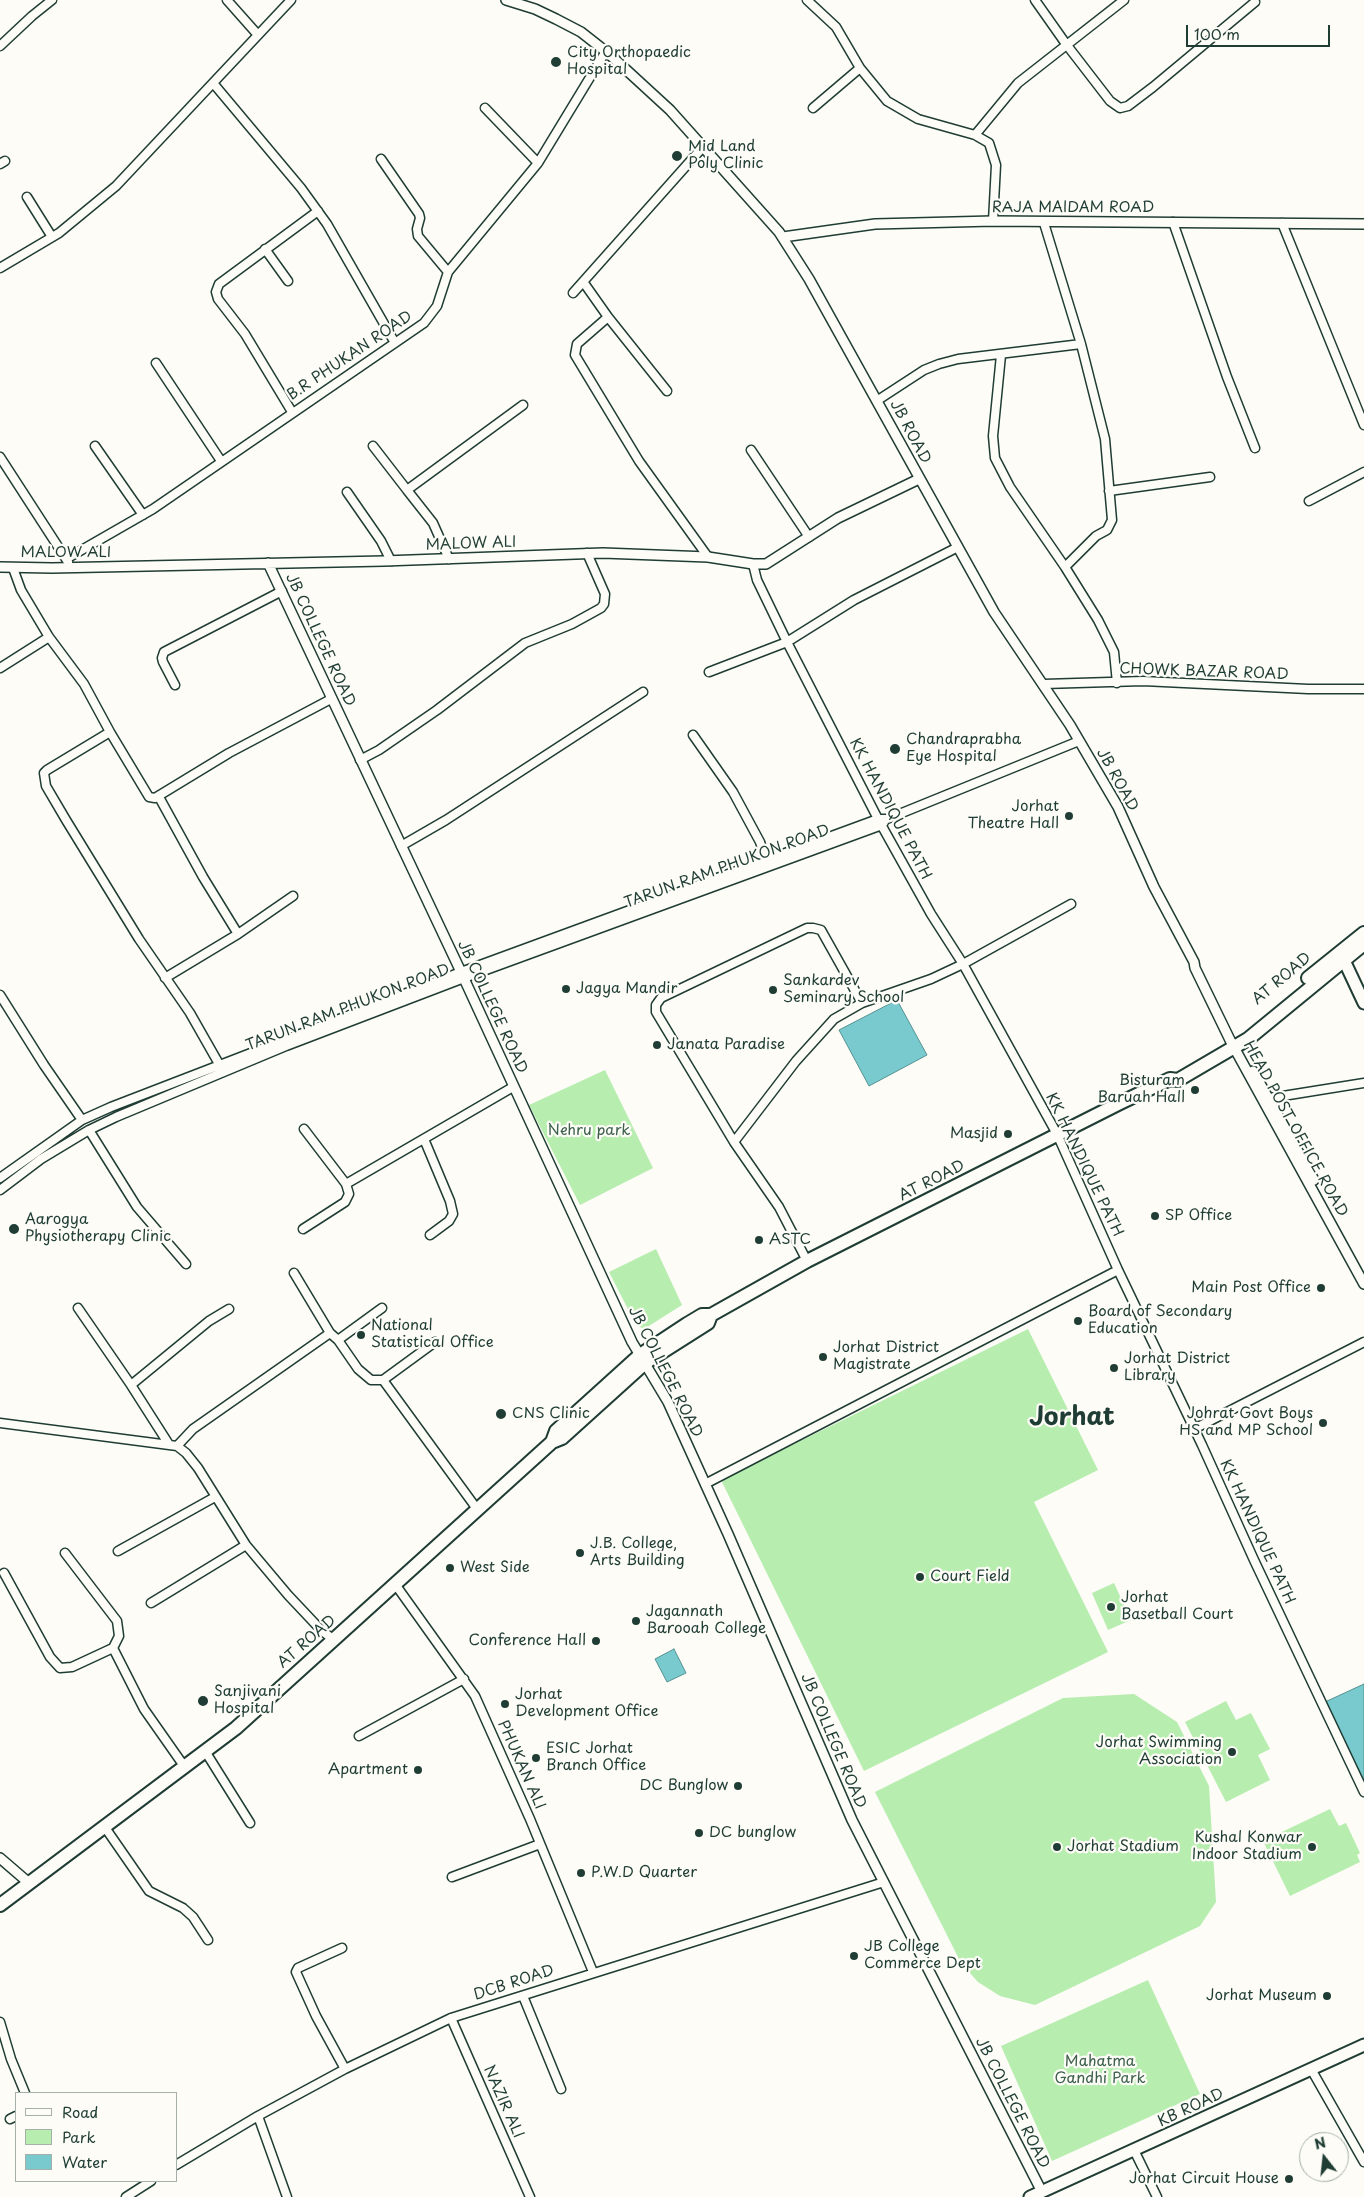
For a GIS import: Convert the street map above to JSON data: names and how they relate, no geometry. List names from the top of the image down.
{
  "streets": {
    "highway": ["AT ROAD"],
    "main road": ["KB ROAD"],
    "street": [
      "RAJA MAIDAM ROAD",
      "B.R PHUKAN ROAD",
      "JB ROAD",
      "MALOW ALI",
      "JB COLLEGE ROAD",
      "CHOWK BAZAR ROAD",
      "KK HANDIQUE PATH",
      "TARUN RAM PHUKON ROAD",
      "HEAD POST OFFICE ROAD",
      "PHUKAN ALI",
      "DCB ROAD",
      "NAZIR ALI"
    ]
  },
  "crossings": [
    ["RAJA MAIDAM ROAD", "JB ROAD"],
    ["B.R PHUKAN ROAD", "JB ROAD"],
    ["JB ROAD", "MALOW ALI"],
    ["JB ROAD", "CHOWK BAZAR ROAD"],
    ["JB ROAD", "TARUN RAM PHUKON ROAD"],
    ["JB ROAD", "AT ROAD"],
    ["JB ROAD", "HEAD POST OFFICE ROAD"],
    ["MALOW ALI", "JB COLLEGE ROAD"],
    ["MALOW ALI", "KK HANDIQUE PATH"],
    ["JB COLLEGE ROAD", "TARUN RAM PHUKON ROAD"],
    ["JB COLLEGE ROAD", "AT ROAD"],
    ["JB COLLEGE ROAD", "DCB ROAD"],
    ["JB COLLEGE ROAD", "KB ROAD"],
    ["KK HANDIQUE PATH", "TARUN RAM PHUKON ROAD"],
    ["KK HANDIQUE PATH", "AT ROAD"],
    ["AT ROAD", "HEAD POST OFFICE ROAD"],
    ["AT ROAD", "PHUKAN ALI"],
    ["PHUKAN ALI", "DCB ROAD"],
    ["DCB ROAD", "NAZIR ALI"]
  ],
  "districts": ["Jorhat"],
  "parks": ["Nehru park", "Mahatma Gandhi Park"],
  "places": [
    "City Orthopaedic Hospital",
    "Mid Land Poly Clinic",
    "Chandraprabha Eye Hospital",
    "Jorhat Theatre Hall",
    "Jagya Mandir",
    "Sankardev Seminary School",
    "Janata Paradise",
    "Bisturam Baruah Hall",
    "Masjid",
    "SP Office",
    "Aarogya Physiotherapy Clinic",
    "ASTC",
    "Main Post Office",
    "Board of Secondary Education",
    "National Statistical Office",
    "Jorhat District Magistrate",
    "Jorhat District Library",
    "CNS Clinic",
    "Johrat Govt Boys HS and MP School",
    "J.B. College, Arts Building",
    "West Side",
    "Court Field",
    "Jorhat Basetball Court",
    "Jagannath Barooah College",
    "Conference Hall",
    "Sanjivani Hospital",
    "Jorhat Development Office",
    "Jorhat Swimming Association",
    "ESIC Jorhat Branch Office",
    "Apartment",
    "DC Bunglow",
    "DC bunglow",
    "Jorhat Stadium",
    "Kushal Konwar Indoor Stadium",
    "P.W.D Quarter",
    "JB College Commerce Dept",
    "Jorhat Museum",
    "Jorhat Circuit House"
  ],
  "legend": ["Road", "Park", "Water"],
  "scale_bar": "100 m",
  "north": "top"
}
